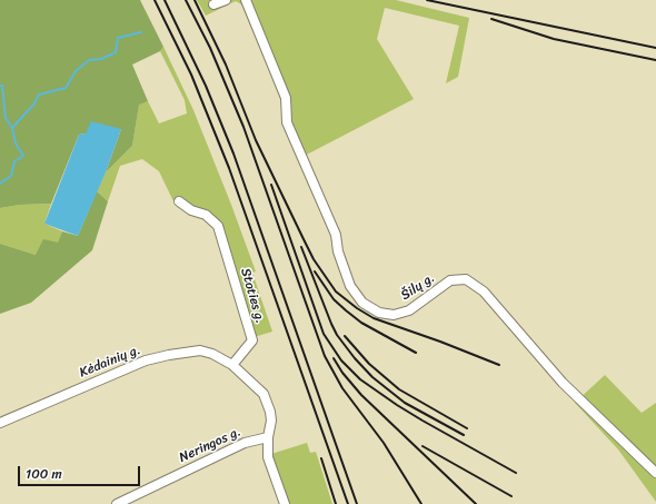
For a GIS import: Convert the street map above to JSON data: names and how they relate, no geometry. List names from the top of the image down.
{
  "streets": {
    "street": [
      "Šilų g.",
      "Stoties g.",
      "Kėdainių g.",
      "Neringos g."
    ]
  },
  "crossings": [
    ["Stoties g.", "Kėdainių g."]
  ],
  "scale_bar": "100 m"
}
